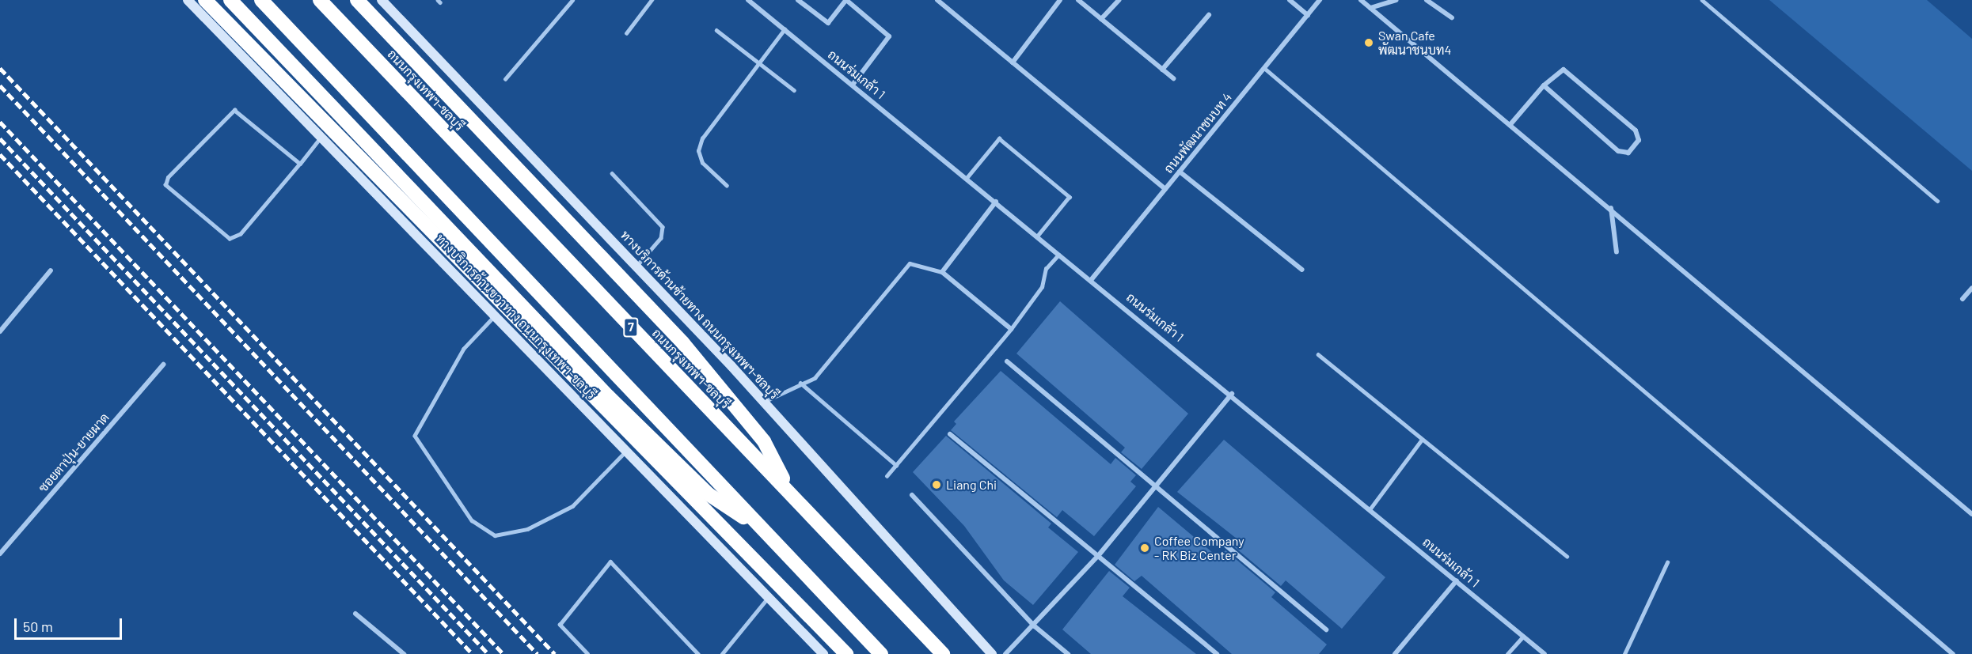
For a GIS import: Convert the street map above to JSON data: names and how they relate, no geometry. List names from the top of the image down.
{
  "streets": {
    "highway": ["ถนนกรุงเทพฯ-ชลบุรี", "7"],
    "main road": ["ทางบริการด้านซ้ายทาง ถนนกรุงเทพฯ-ชลบุรี", "ทางบริการด้านขวาทาง ถนนกรุงเทพฯ-ชลบุรี"],
    "street": ["ถนนร่มเกล้า 1", "ถนนพัฒนาชนบท 4", "ซอยตาปุ่น-ยายผาด"]
  },
  "crossings": [
    ["ถนนร่มเกล้า 1", "ถนนพัฒนาชนบท 4"]
  ],
  "places": ["Swan Cafe พัฒนาชนบท4", "Liang Chi", "Coffee Company - RK Biz Center"],
  "scale_bar": "50 m"
}
